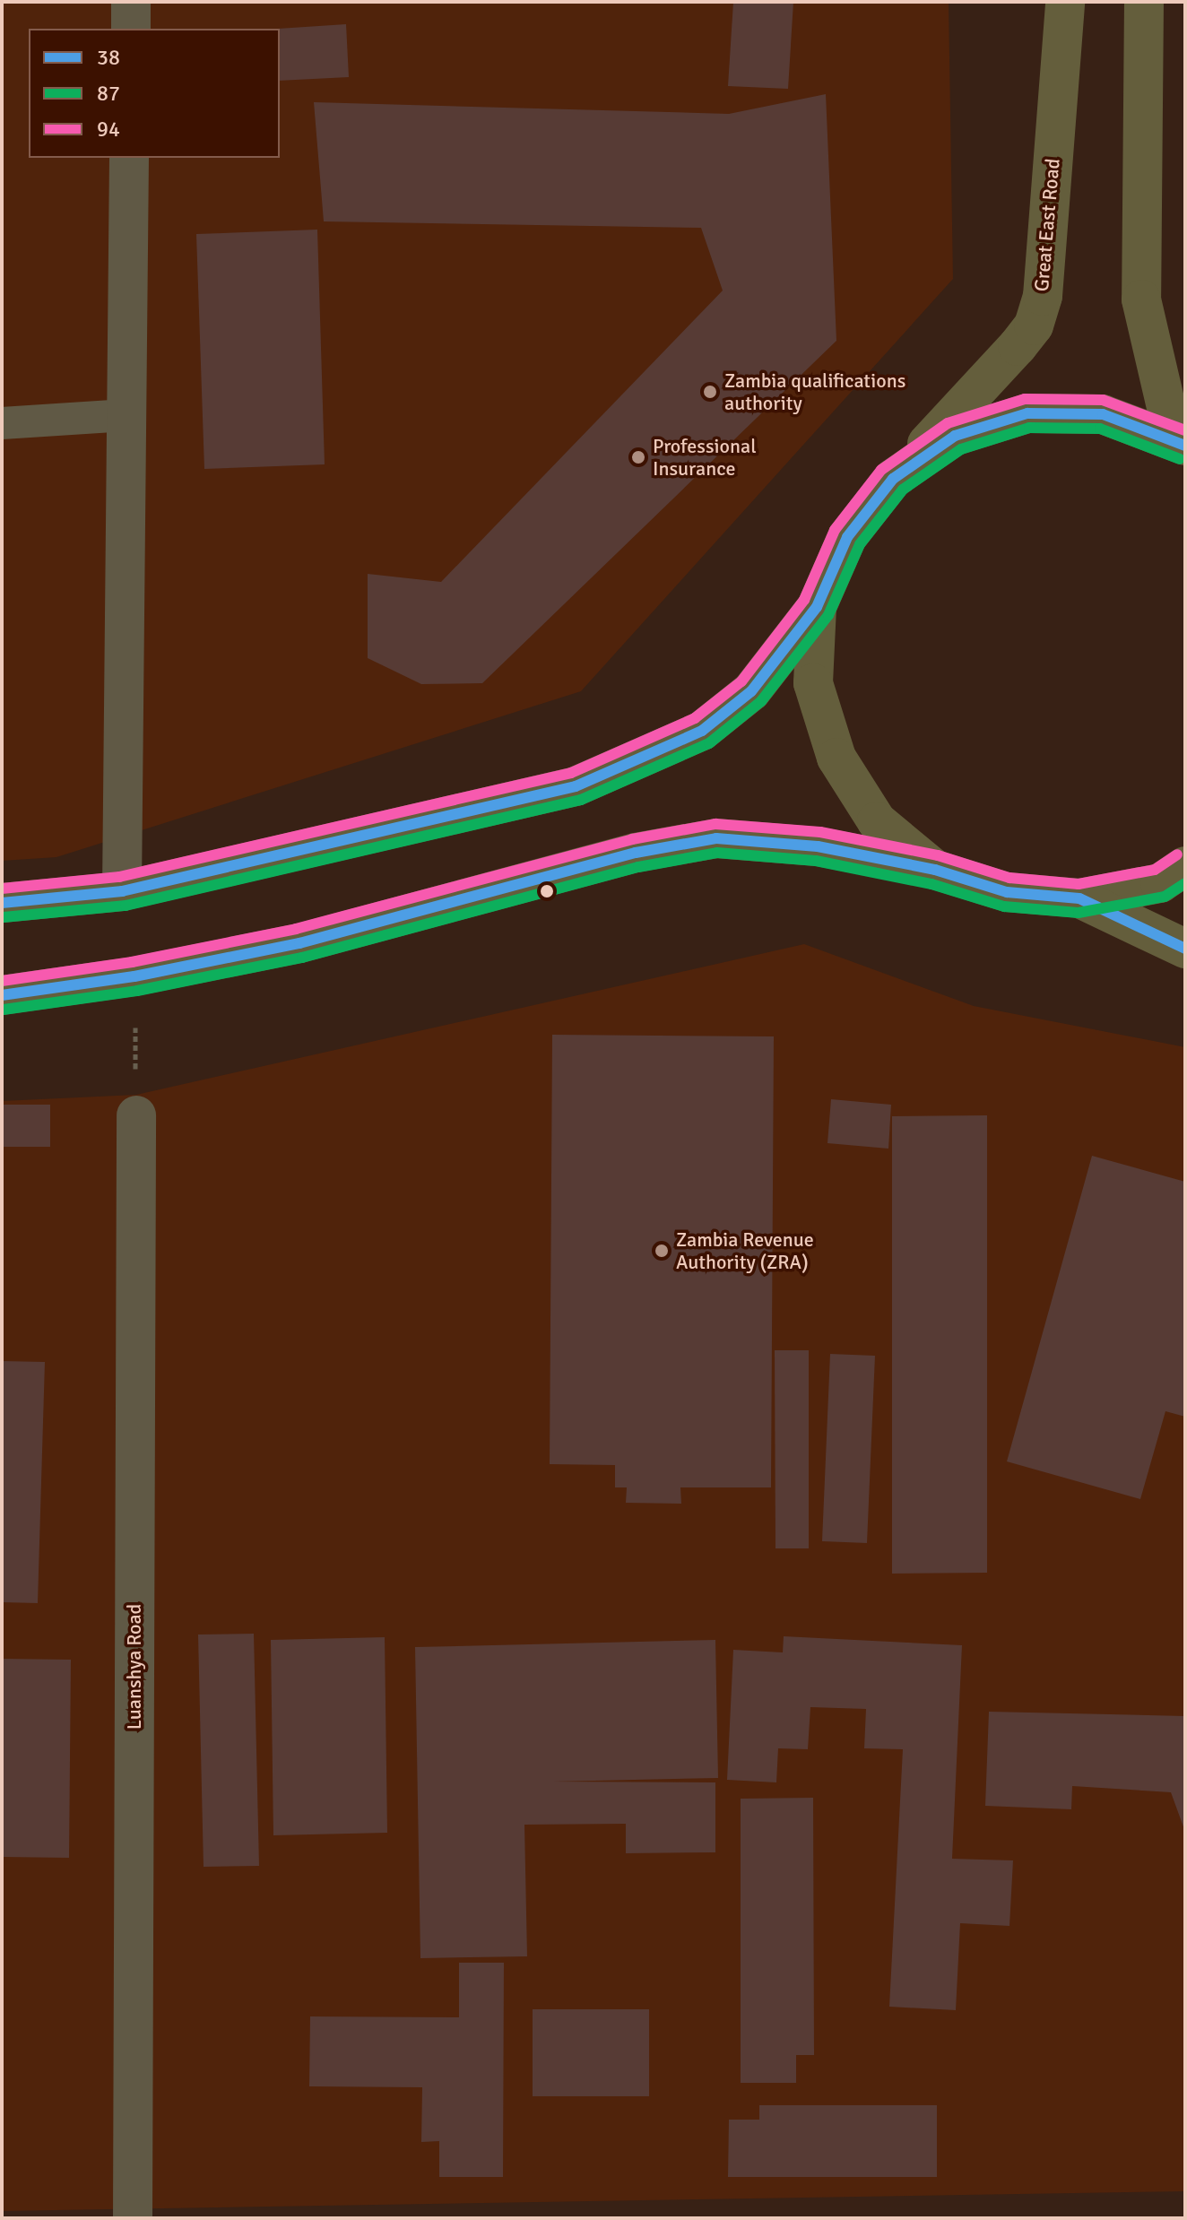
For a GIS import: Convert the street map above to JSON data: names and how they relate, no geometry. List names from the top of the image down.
{
  "streets": {
    "main road": ["Great East Road"],
    "street": ["Luanshya Road"]
  },
  "places": ["Zambia qualifications authority", "Professional Insurance", "Zambia Revenue Authority (ZRA)"],
  "lines": ["transit line 94", "transit line 38", "transit line 87"],
  "legend": ["38", "87", "94"]
}
